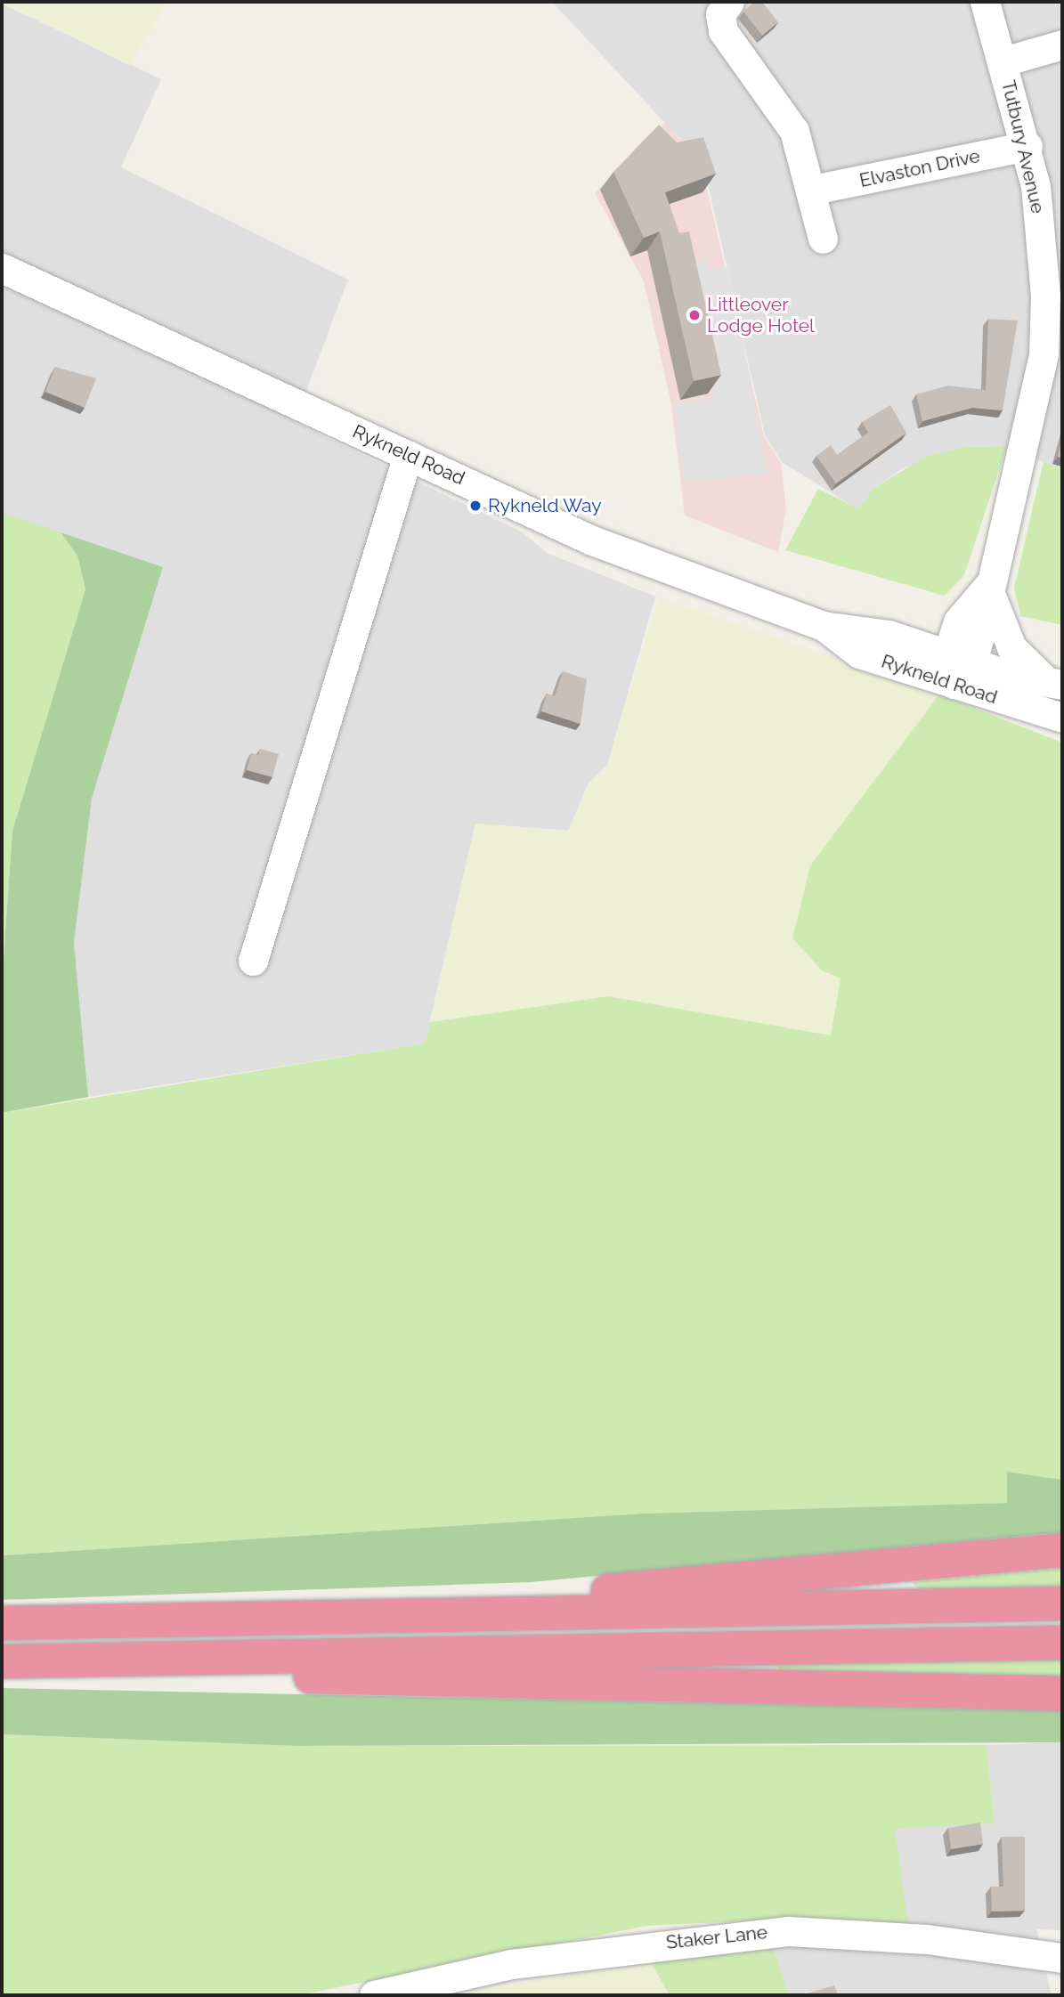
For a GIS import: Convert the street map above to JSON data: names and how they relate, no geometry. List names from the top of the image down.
{
  "streets": {
    "street": [
      "Tutbury Avenue",
      "Elvaston Drive",
      "Rykneld Road",
      "Staker Lane"
    ]
  },
  "crossings": [
    ["Tutbury Avenue", "Elvaston Drive"],
    ["Tutbury Avenue", "Rykneld Road"]
  ],
  "places": ["Littleover Lodge Hotel", "Rykneld Way"]
}
